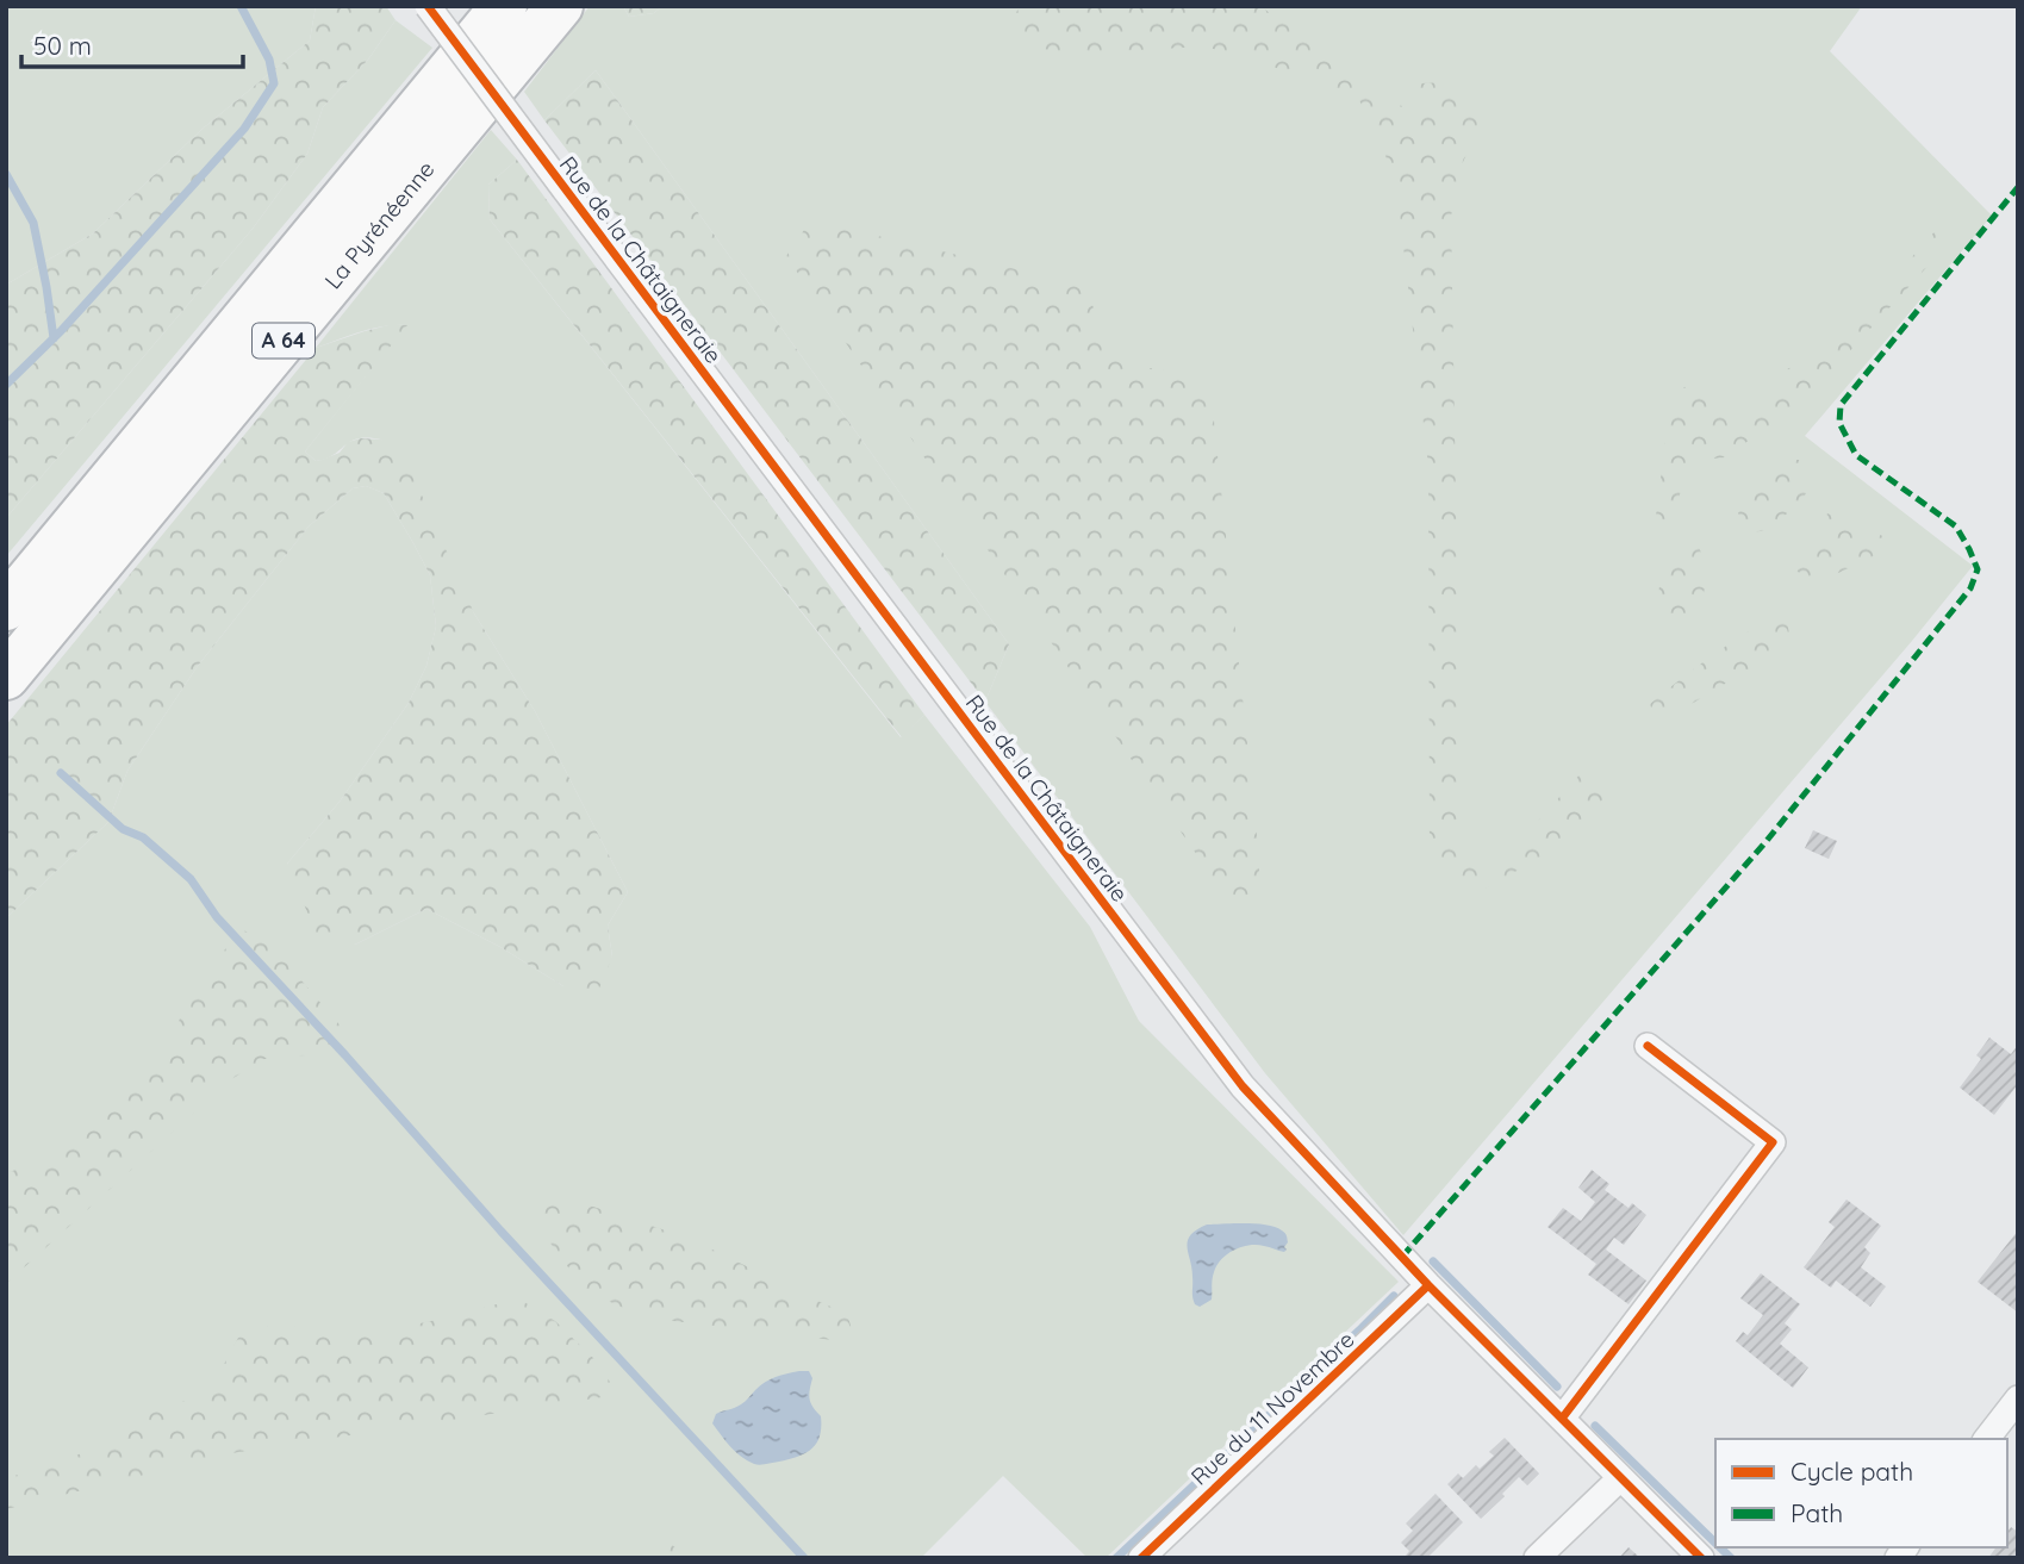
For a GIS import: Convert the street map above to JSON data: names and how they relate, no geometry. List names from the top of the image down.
{
  "streets": {
    "highway": ["La Pyrénéenne", "A 64"],
    "street": ["Rue de la Châtaigneraie", "Rue du 11 Novembre"]
  },
  "crossings": [
    ["Rue de la Châtaigneraie", "Rue du 11 Novembre"]
  ],
  "legend": ["Cycle path", "Path"],
  "scale_bar": "50 m"
}
